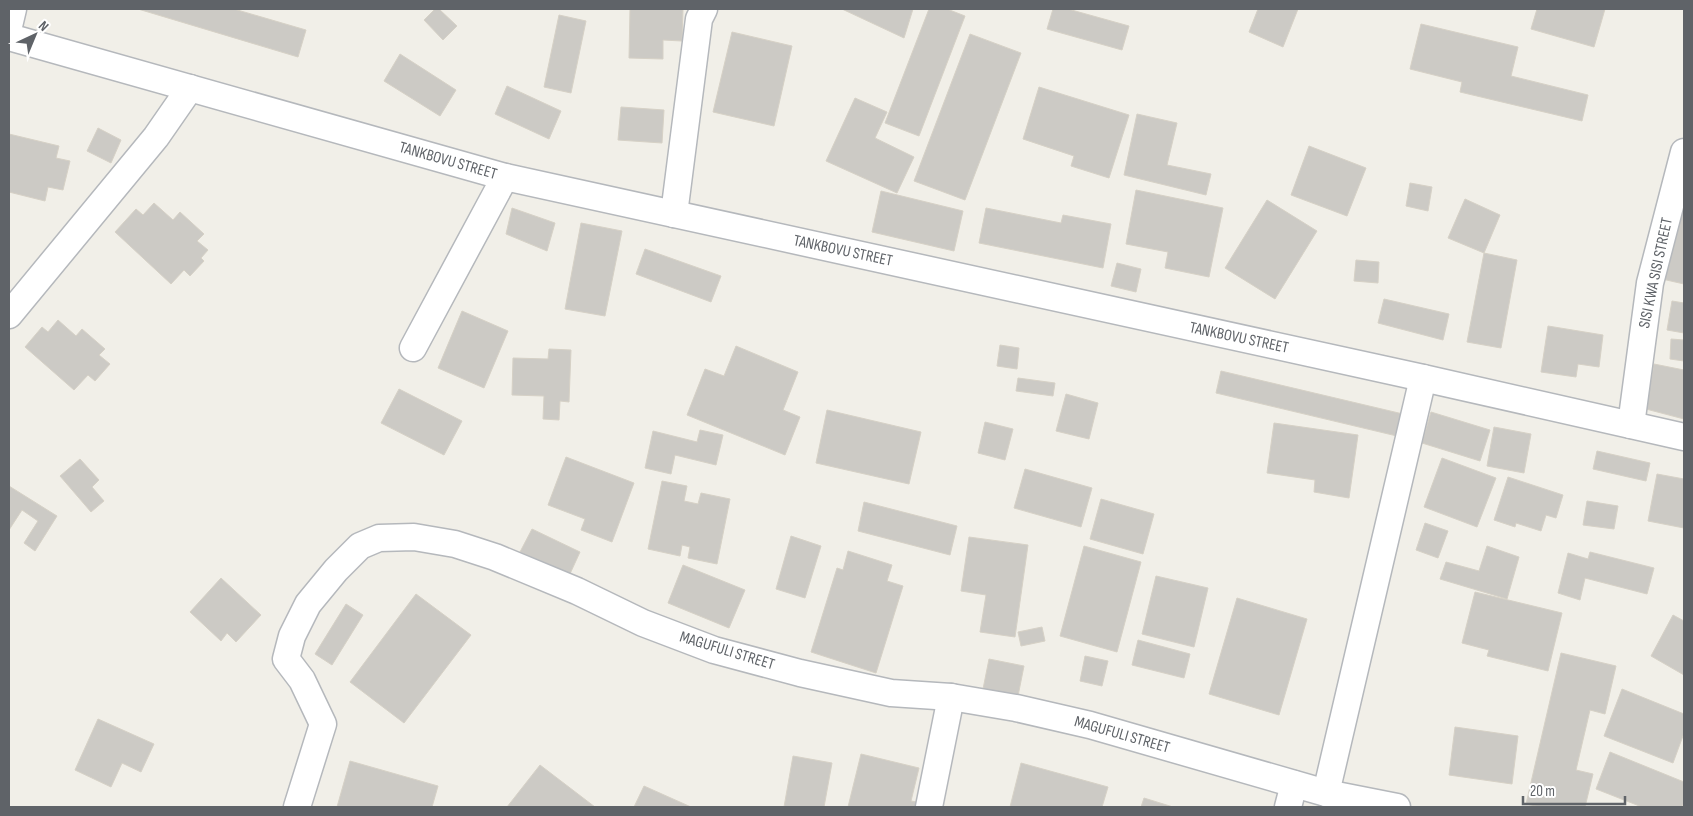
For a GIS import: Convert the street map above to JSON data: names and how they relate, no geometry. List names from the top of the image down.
{
  "streets": {
    "street": ["TANKBOVU STREET", "SISI KWA SISI STREET", "MAGUFULI STREET"]
  },
  "crossings": [
    ["TANKBOVU STREET", "SISI KWA SISI STREET"]
  ],
  "scale_bar": "20 m",
  "north": "top right"
}
